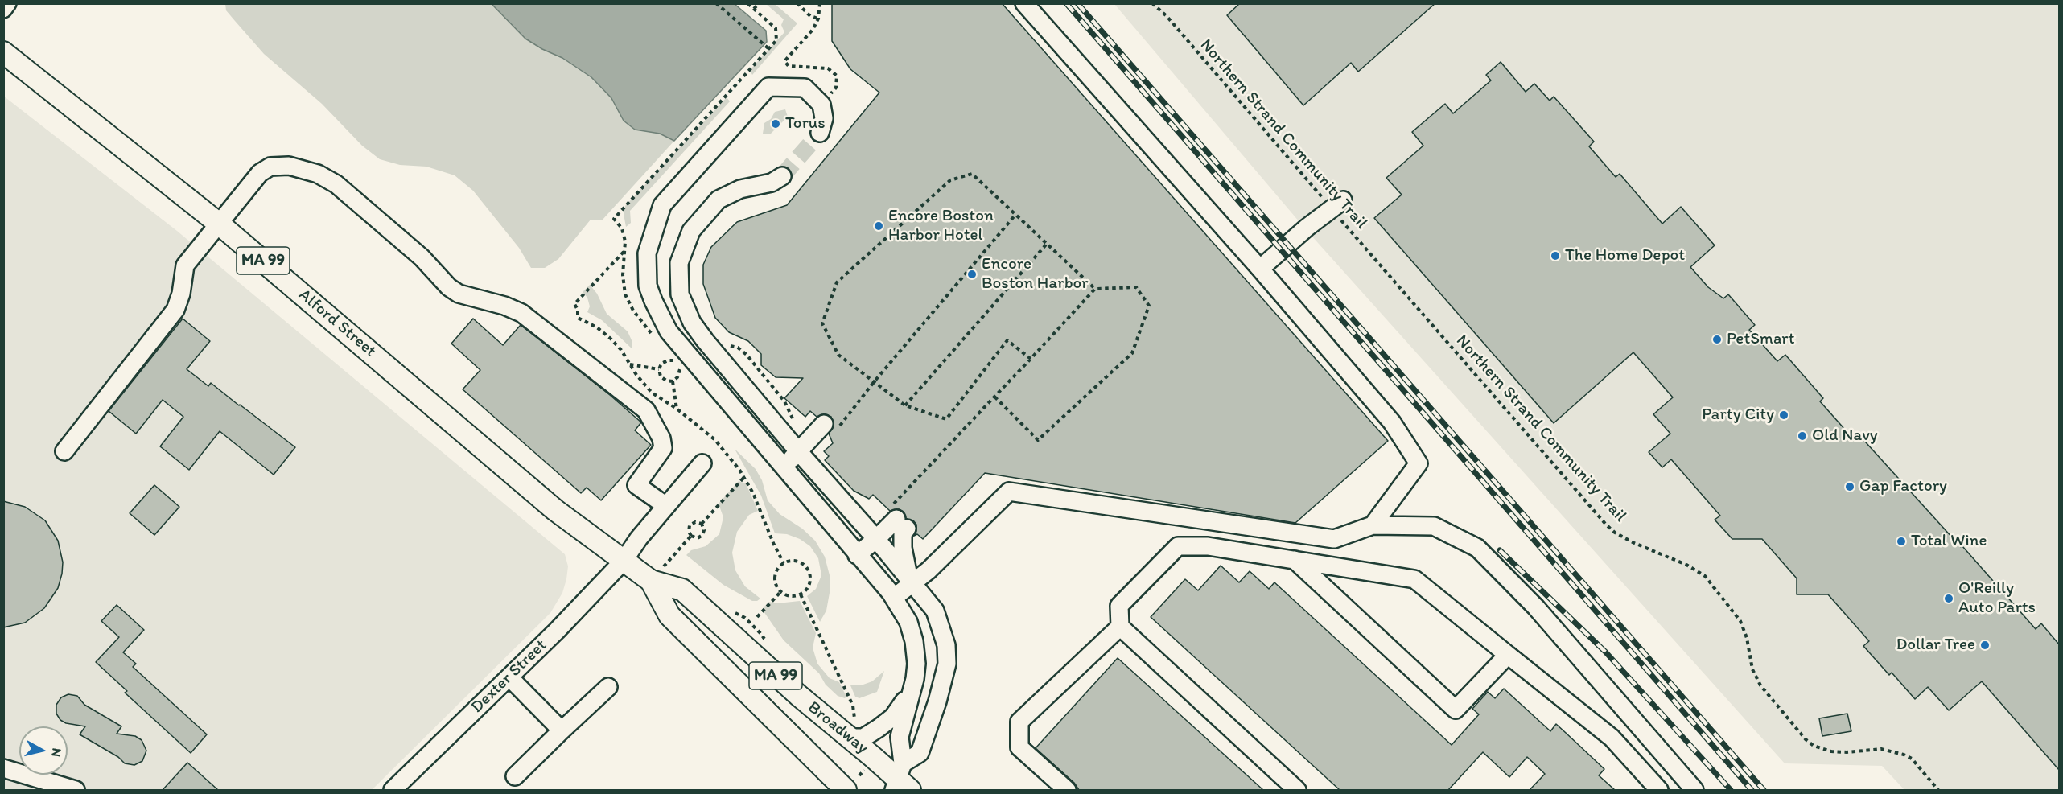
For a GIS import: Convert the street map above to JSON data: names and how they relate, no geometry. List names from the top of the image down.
{
  "streets": {
    "main road": ["MA 99", "Alford Street", "Broadway"],
    "street": ["Dexter Street"],
    "path": ["Northern Strand Community Trail"]
  },
  "crossings": [
    ["Alford Street", "Dexter Street"],
    ["Alford Street", "Broadway"],
    ["Dexter Street", "Broadway"]
  ],
  "places": [
    "Torus",
    "Encore Boston Harbor Hotel",
    "The Home Depot",
    "Encore Boston Harbor",
    "PetSmart",
    "Party City",
    "Old Navy",
    "Gap Factory",
    "Total Wine",
    "O'Reilly Auto Parts",
    "Dollar Tree"
  ],
  "north": "right"
}
